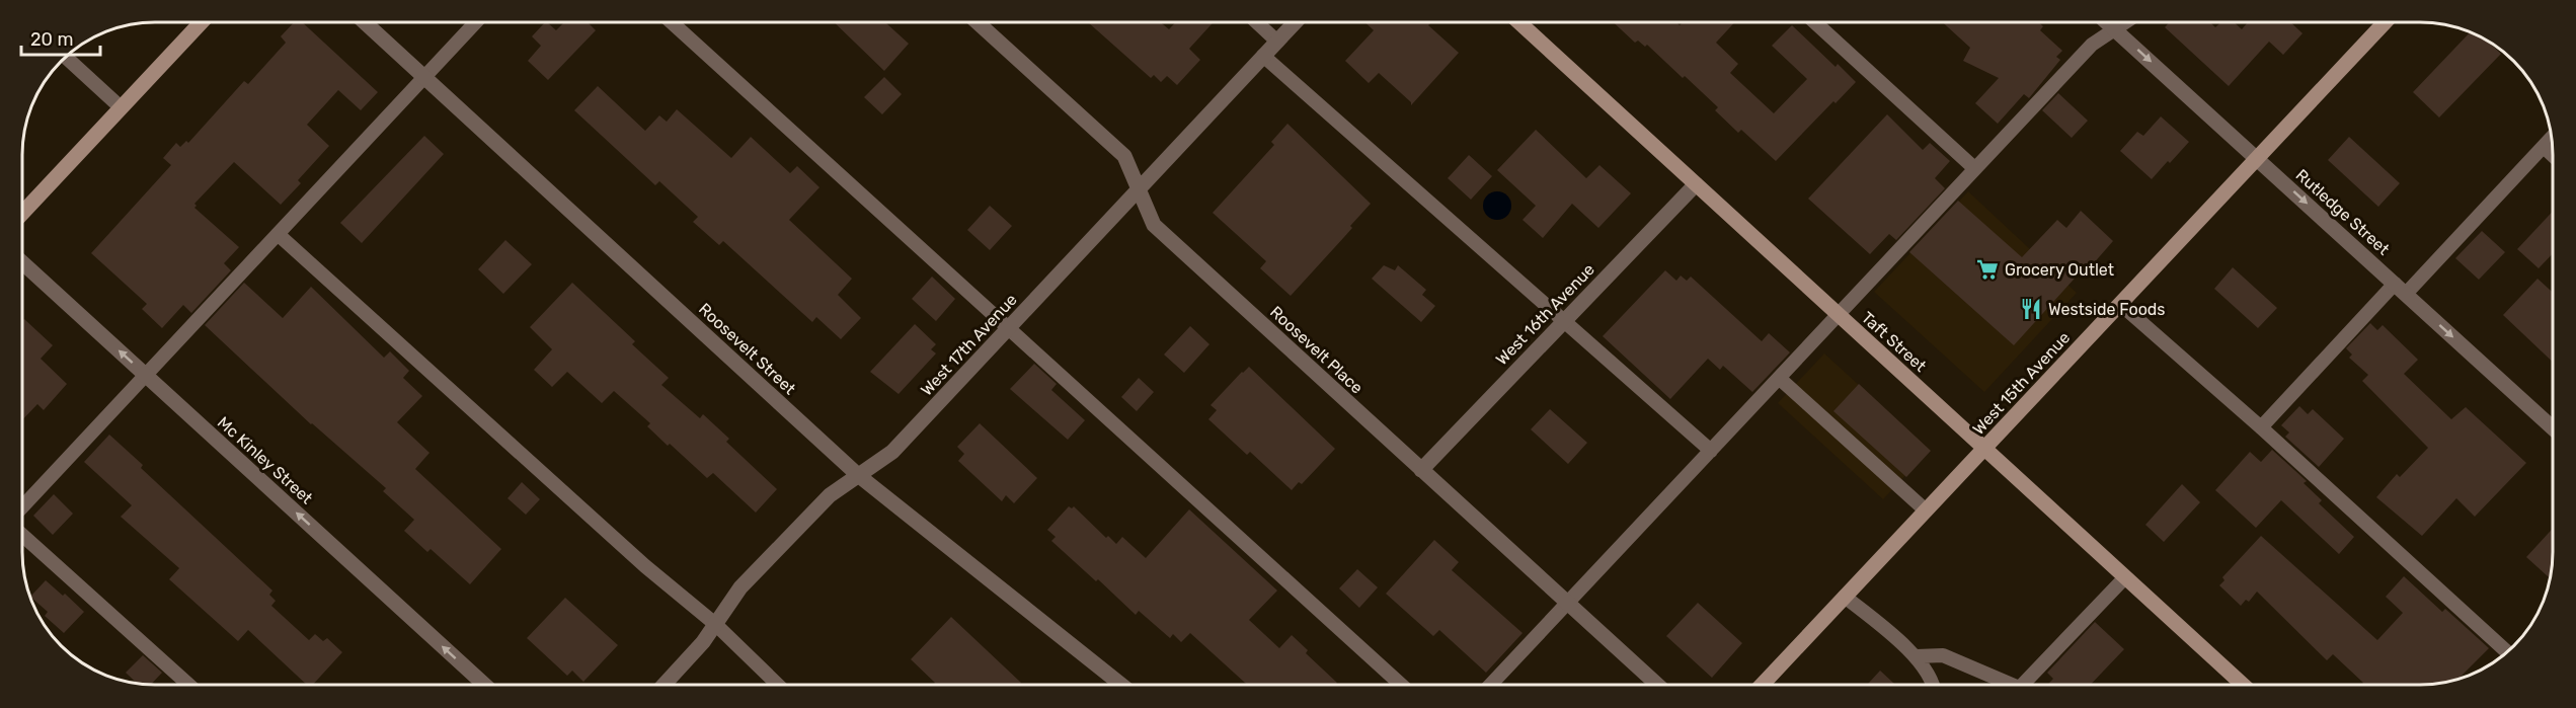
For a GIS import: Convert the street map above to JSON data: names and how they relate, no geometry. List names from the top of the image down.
{
  "streets": {
    "street": [
      "Rutledge Street",
      "West 16th Avenue",
      "Taft Street",
      "West 17th Avenue",
      "Roosevelt Street",
      "Roosevelt Place",
      "West 15th Avenue",
      "Mc Kinley Street"
    ]
  },
  "crossings": [
    ["Rutledge Street", "West 15th Avenue"],
    ["West 16th Avenue", "Taft Street"],
    ["West 16th Avenue", "Roosevelt Place"],
    ["Taft Street", "West 15th Avenue"],
    ["West 17th Avenue", "Roosevelt Street"],
    ["West 17th Avenue", "Roosevelt Place"]
  ],
  "one_way": ["Rutledge Street", "Mc Kinley Street"],
  "places": {
    "supermarket": ["Grocery Outlet"],
    "restaurant": ["Westside Foods"]
  },
  "scale_bar": "20 m"
}
